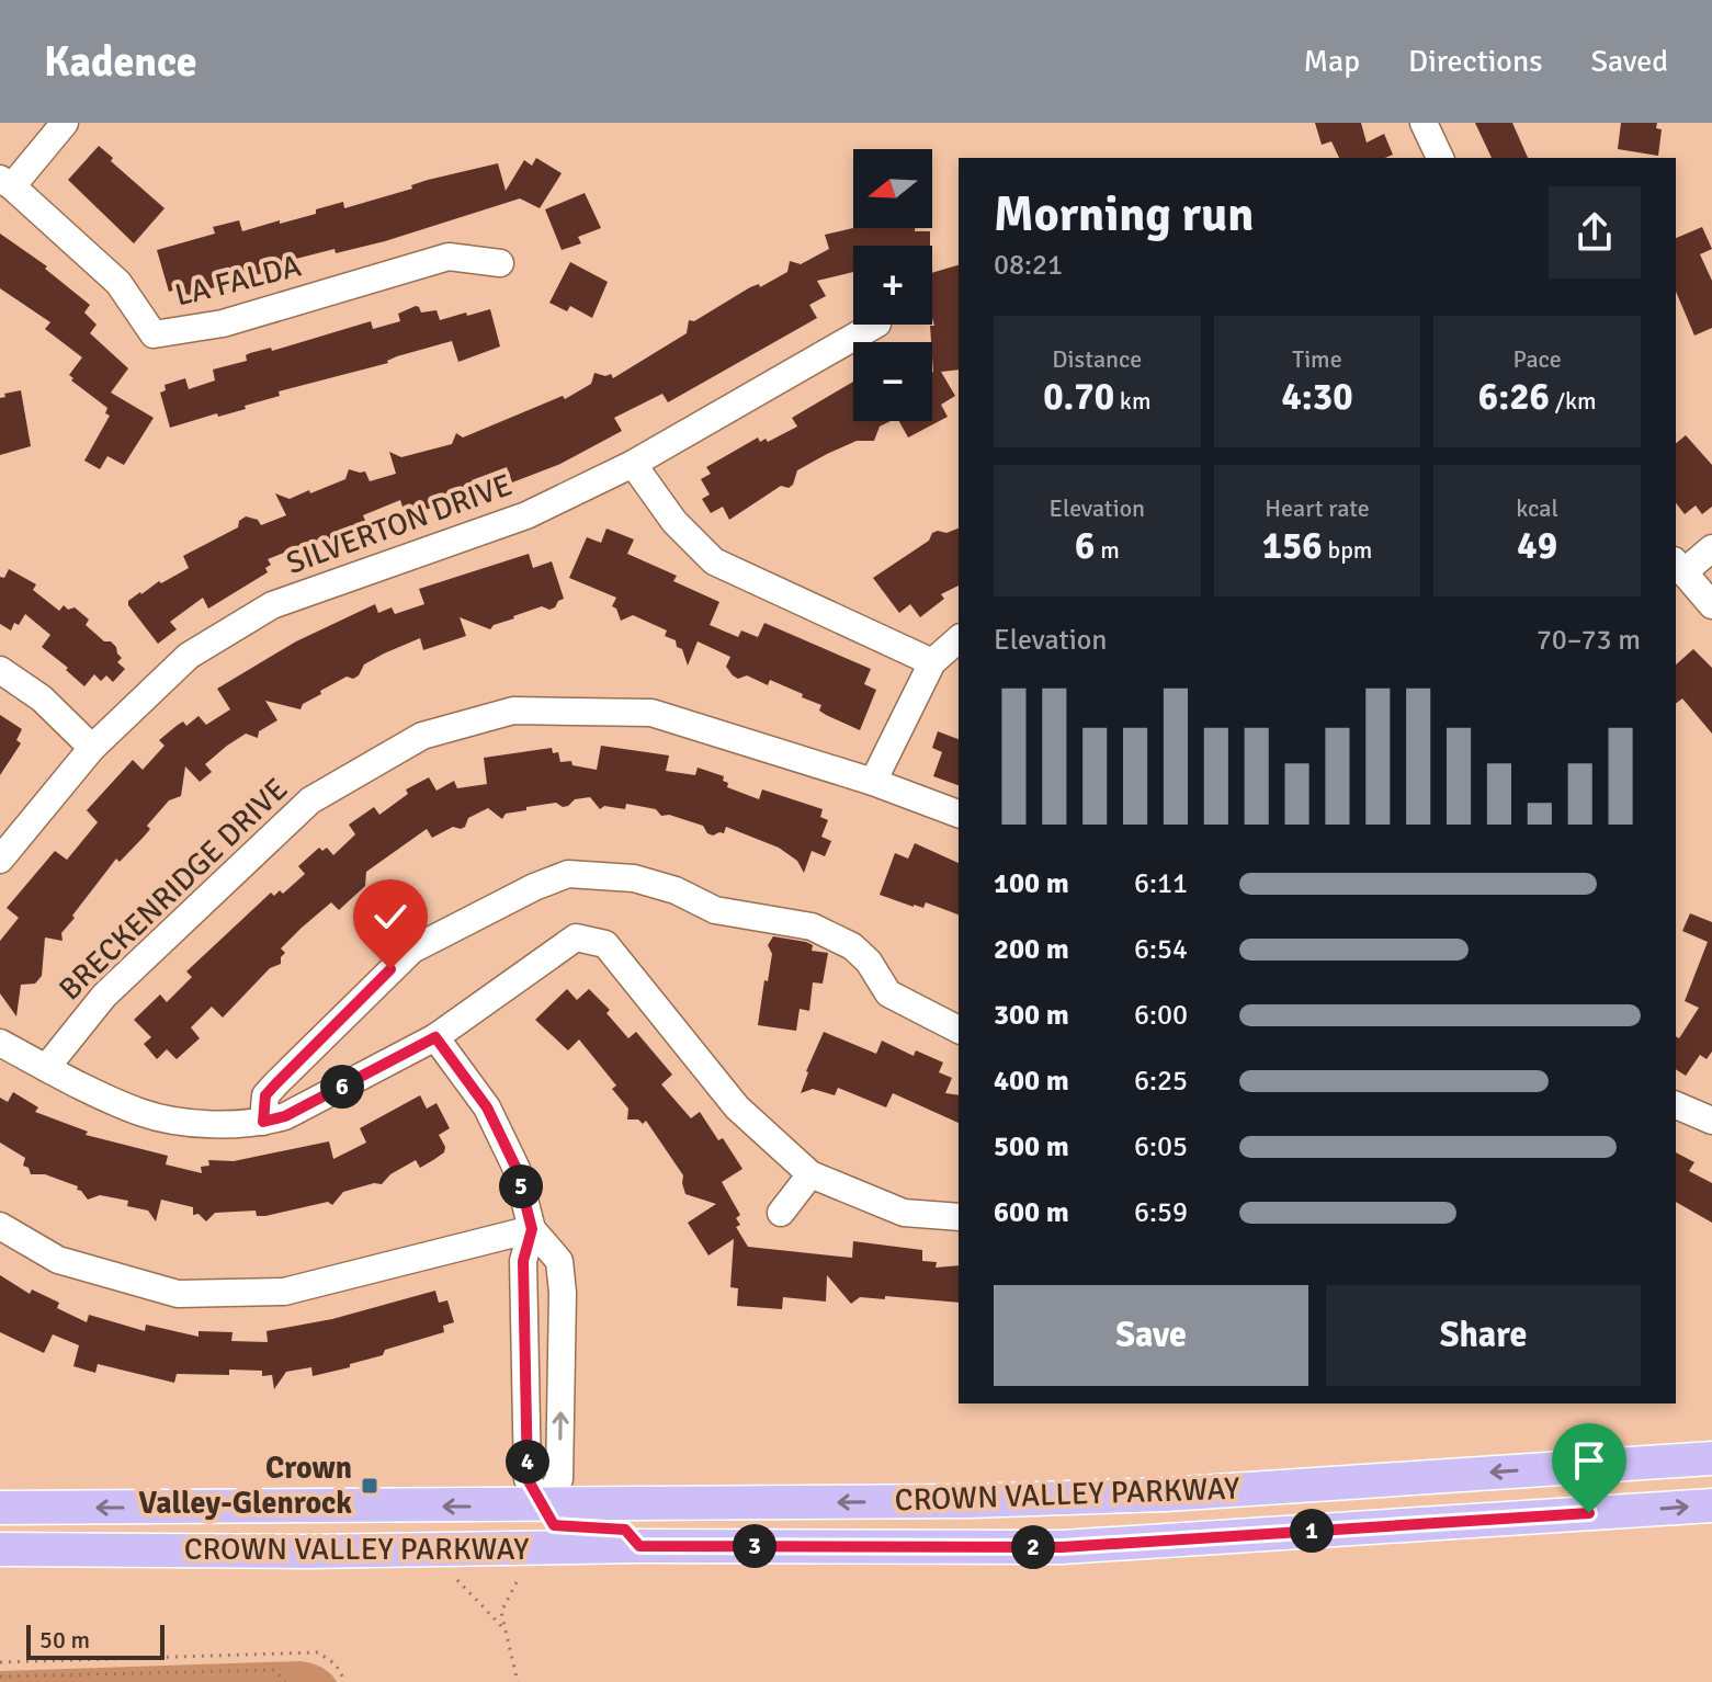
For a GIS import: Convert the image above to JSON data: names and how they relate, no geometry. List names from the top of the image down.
{
  "streets": {
    "main road": ["CROWN VALLEY PARKWAY"],
    "street": ["LA FALDA", "SILVERTON DRIVE", "BRECKENRIDGE DRIVE"]
  },
  "places": {
    "transit": ["Crown Valley-Glenrock"]
  },
  "scale_bar": "50 m",
  "north": "left",
  "page": {
    "header": "Kadence",
    "nav": ["Map", "Directions", "Saved"],
    "map_buttons": ["+", "−"],
    "heading": ["Morning run", "08:21"],
    "stats": [
      ["Distance", "0.70 km"],
      ["Time", "4:30"],
      ["Pace", "6:26 /km"],
      ["Elevation", "6 m"],
      ["Heart rate", "156 bpm"],
      ["kcal", "49"]
    ],
    "chart": ["Elevation", "70–73 m"],
    "list": [
      {
        "name": "100 m",
        "note": "6:11"
      },
      {
        "name": "200 m",
        "note": "6:54"
      },
      {
        "name": "300 m",
        "note": "6:00"
      },
      {
        "name": "400 m",
        "note": "6:25"
      },
      {
        "name": "500 m",
        "note": "6:05"
      },
      {
        "name": "600 m",
        "note": "6:59"
      }
    ],
    "pins": [
      "6",
      "5",
      "4",
      "1",
      "3",
      "2"
    ],
    "buttons": ["Save", "Share"],
    "scale": "50 m"
  }
}
